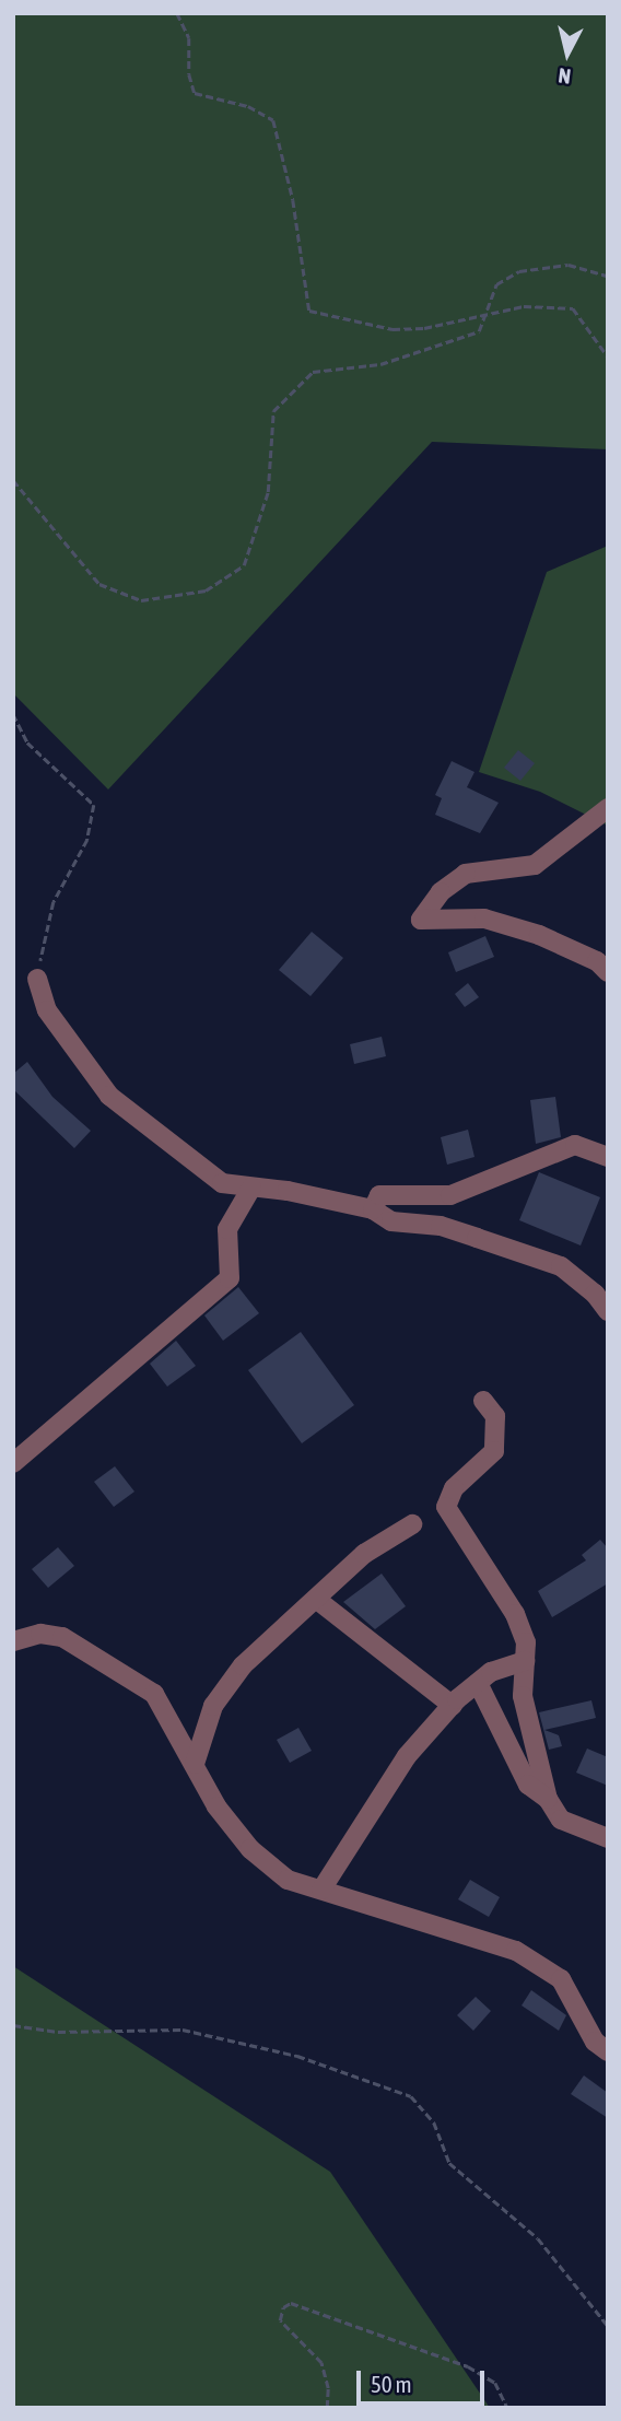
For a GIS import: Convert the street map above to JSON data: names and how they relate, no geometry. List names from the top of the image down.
{
  "scale_bar": "50 m",
  "north": "bottom"
}
